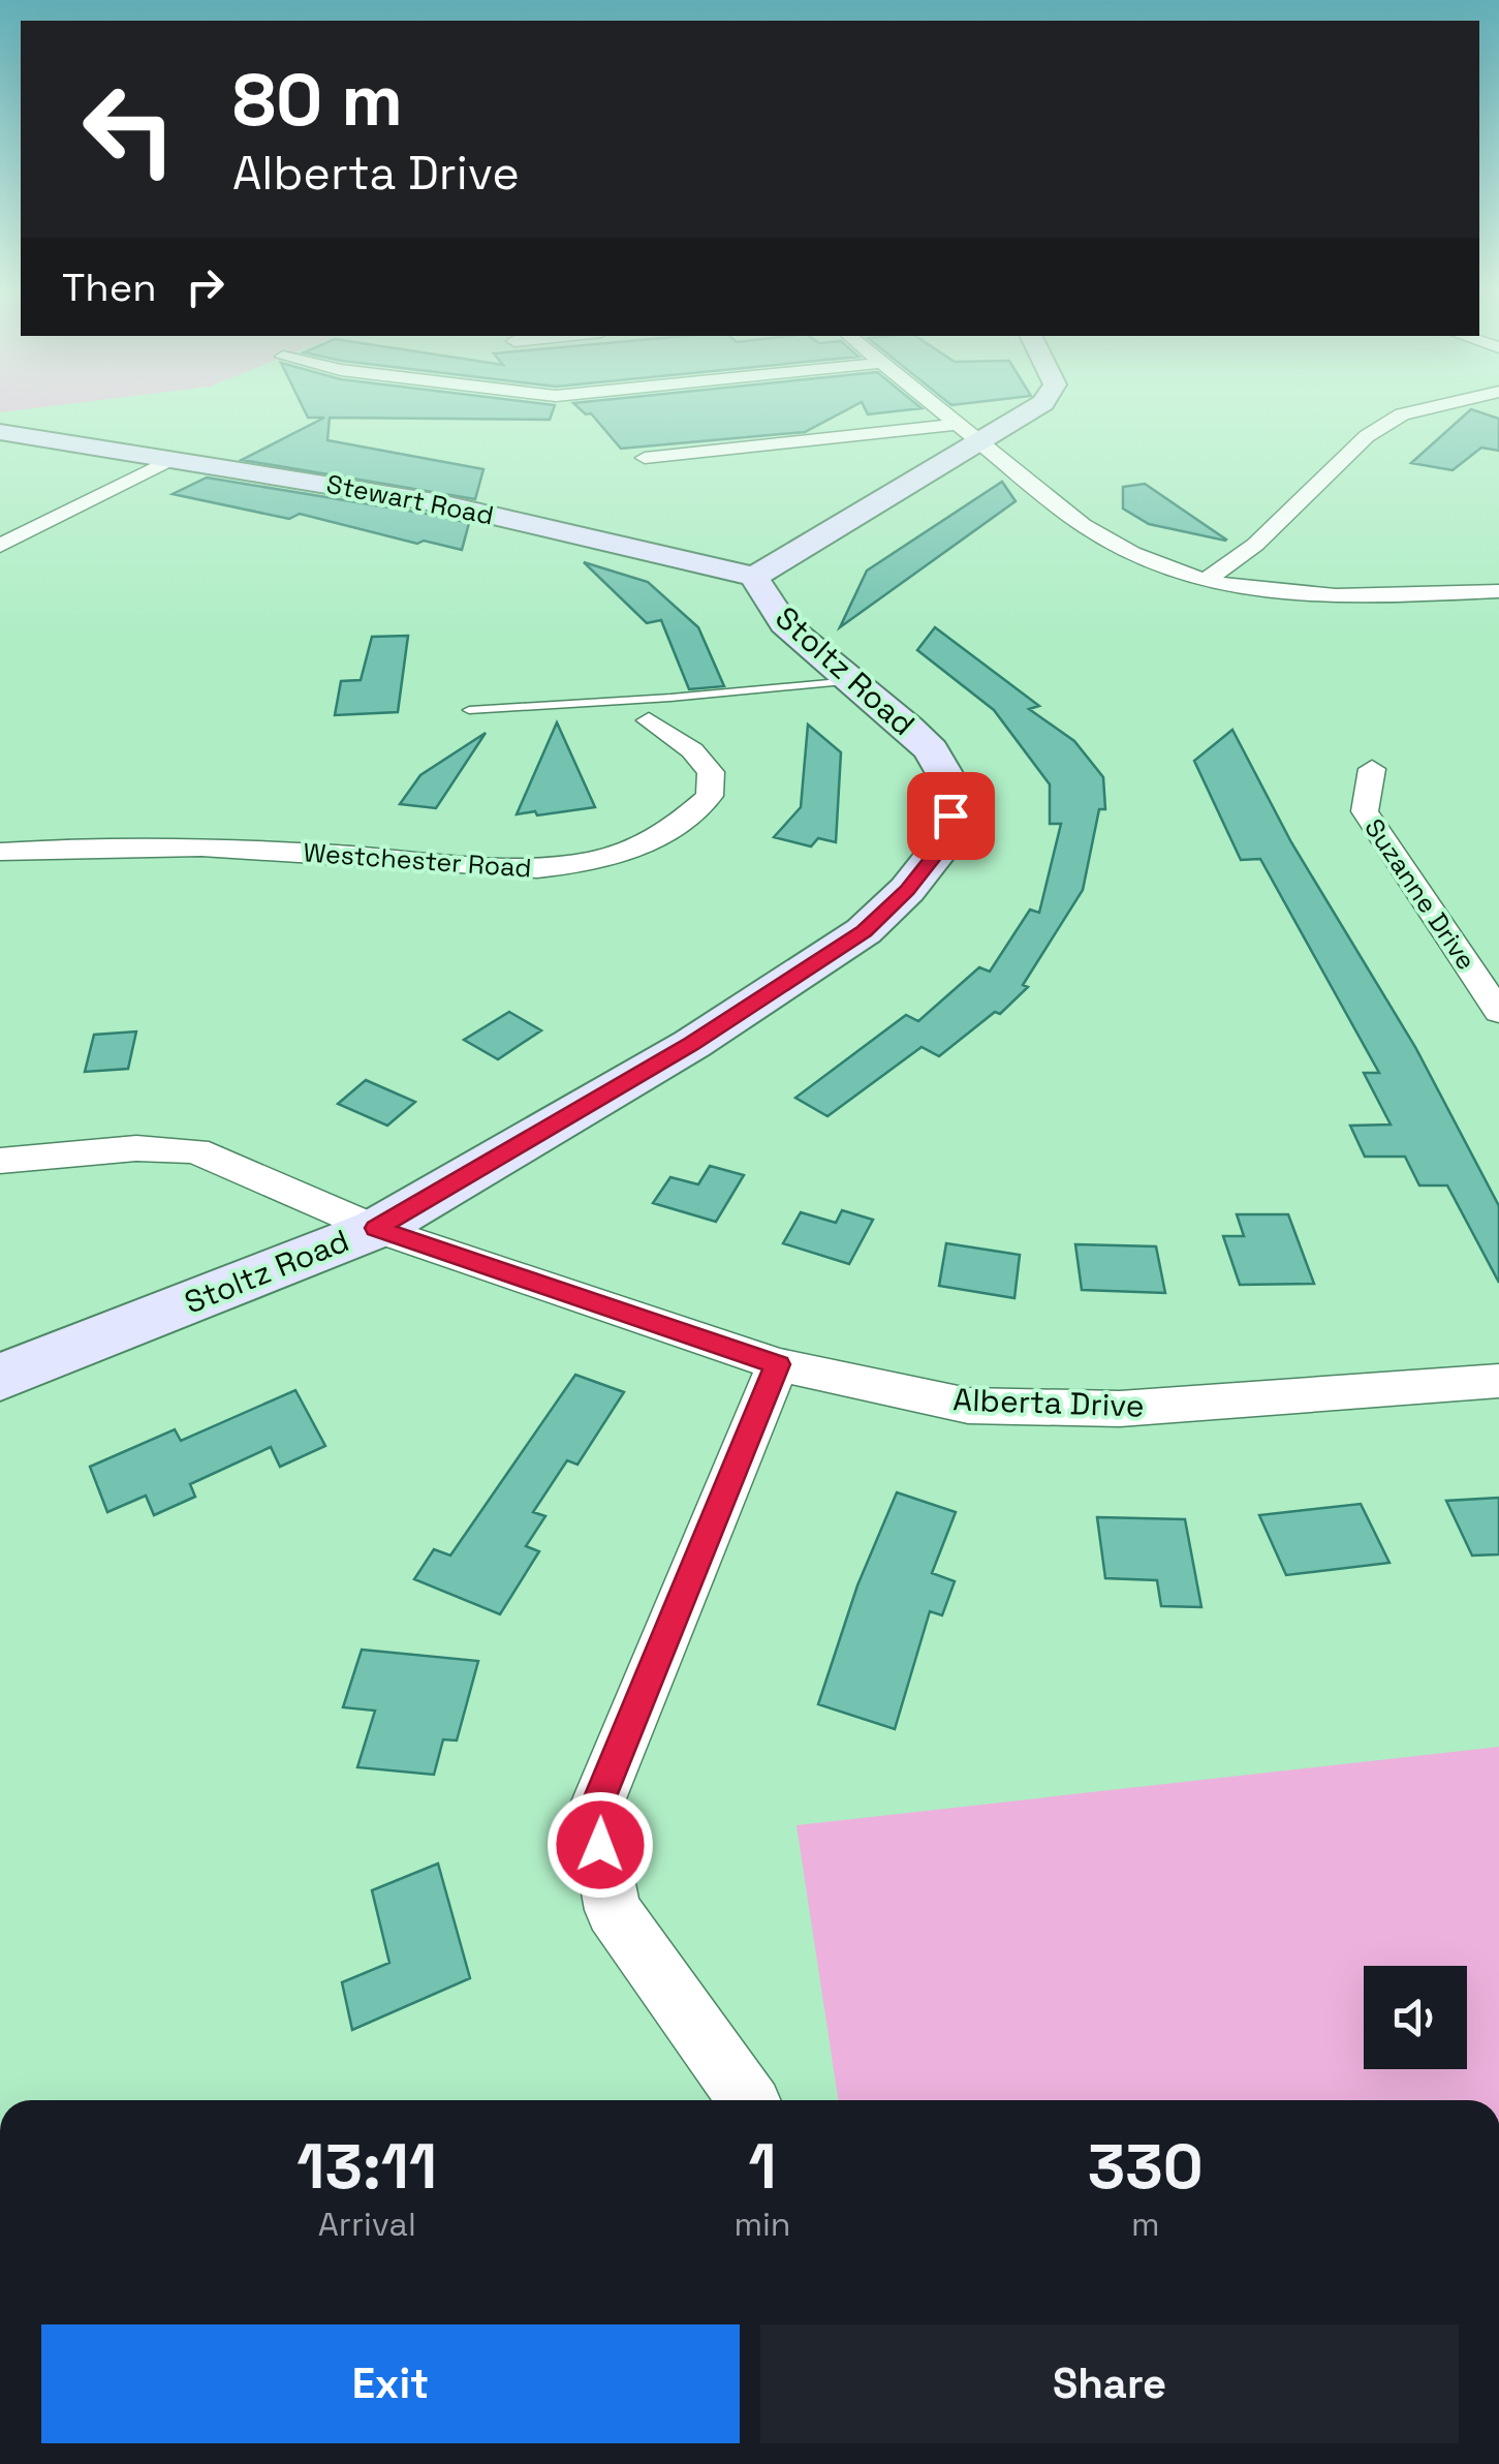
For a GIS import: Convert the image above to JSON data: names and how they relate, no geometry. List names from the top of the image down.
{
  "streets": {
    "street": [
      "Stewart Road",
      "Stoltz Road",
      "Westchester Road",
      "Suzanne Drive",
      "Alberta Drive"
    ]
  },
  "crossings": [
    ["Stewart Road", "Stoltz Road"],
    ["Stoltz Road", "Alberta Drive"]
  ],
  "page": {
    "turn": ["80 m", "Alberta Drive"],
    "then": "Then",
    "eta": [
      "13:11",
      "Arrival",
      "1",
      "min",
      "330",
      "m"
    ],
    "buttons": ["Exit", "Share"]
  }
}
